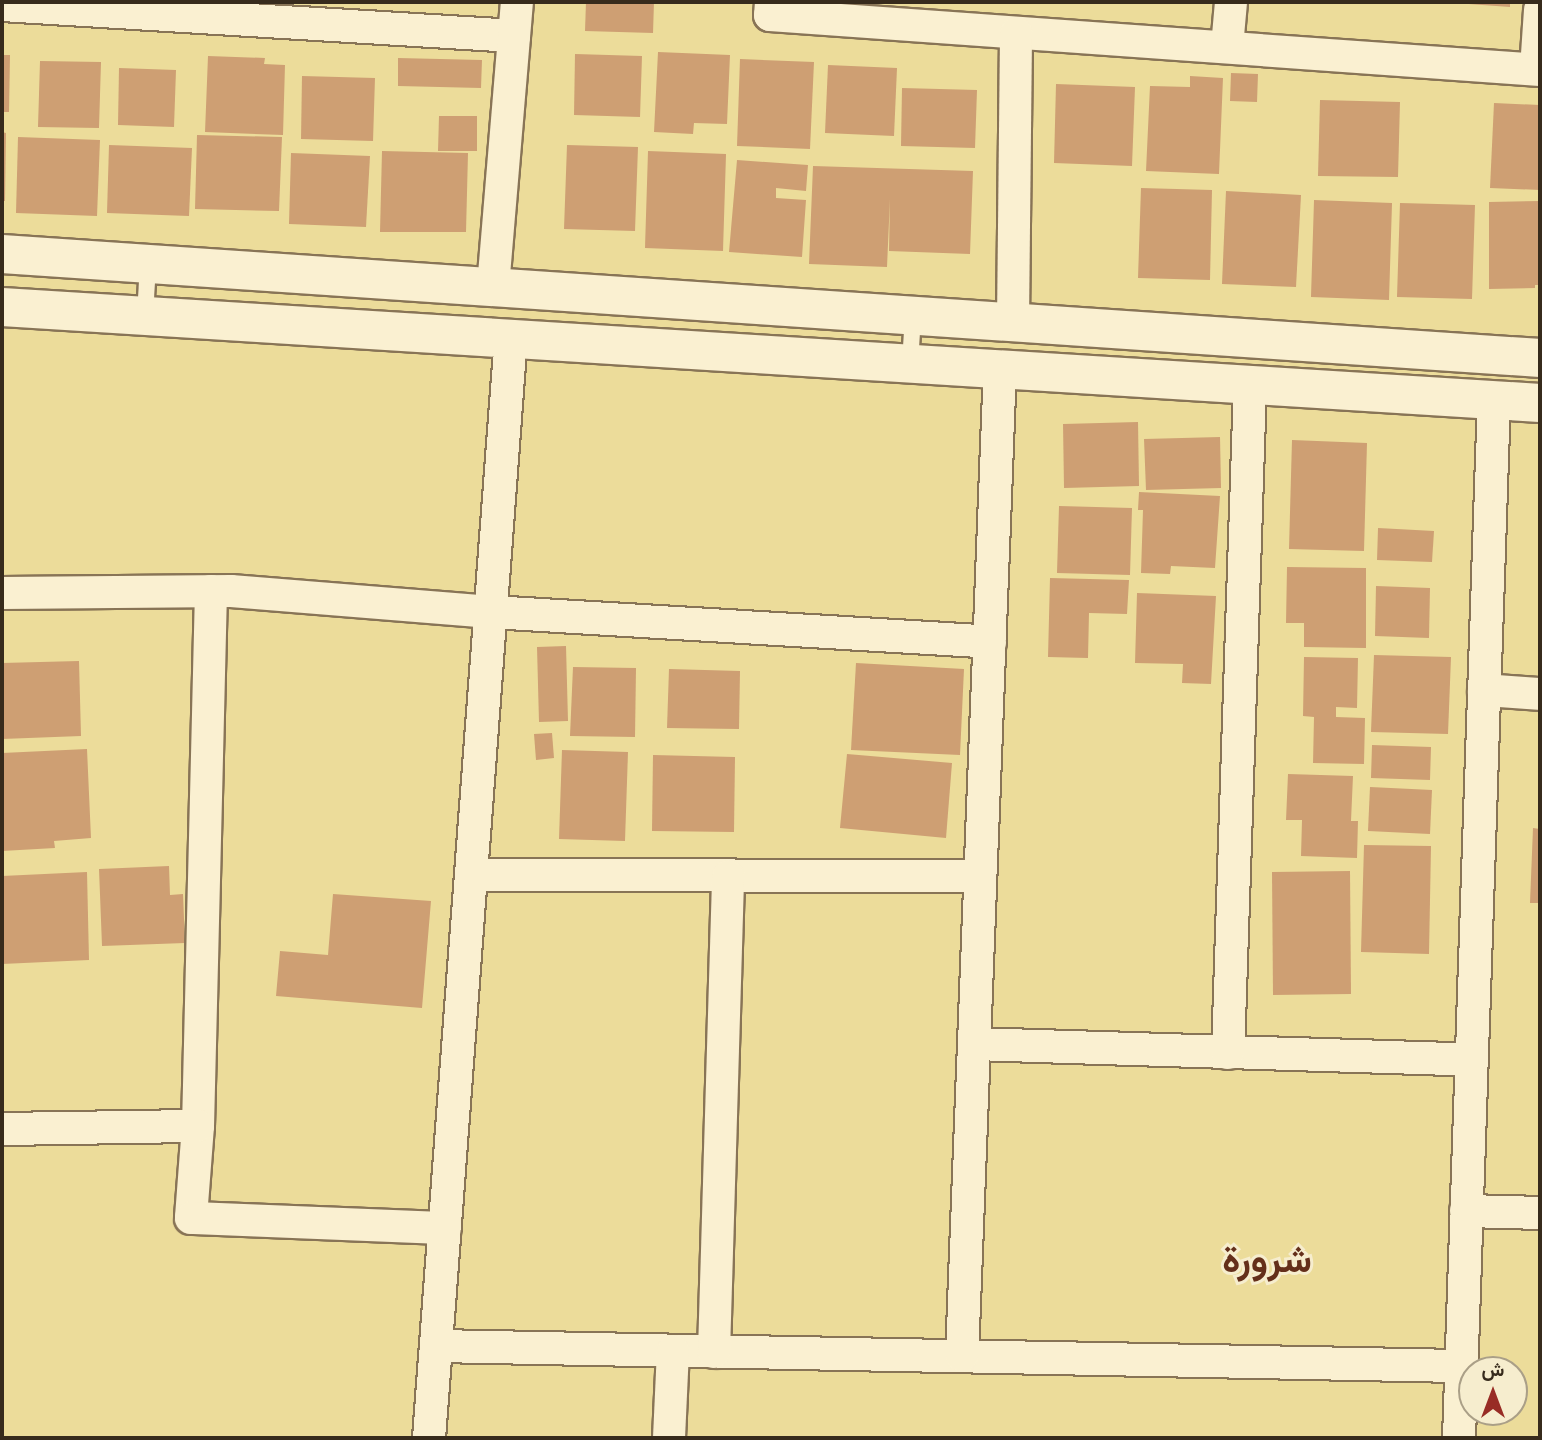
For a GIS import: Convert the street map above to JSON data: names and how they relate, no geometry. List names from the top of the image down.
{
  "districts": ["شرورة"],
  "north": "top"
}
